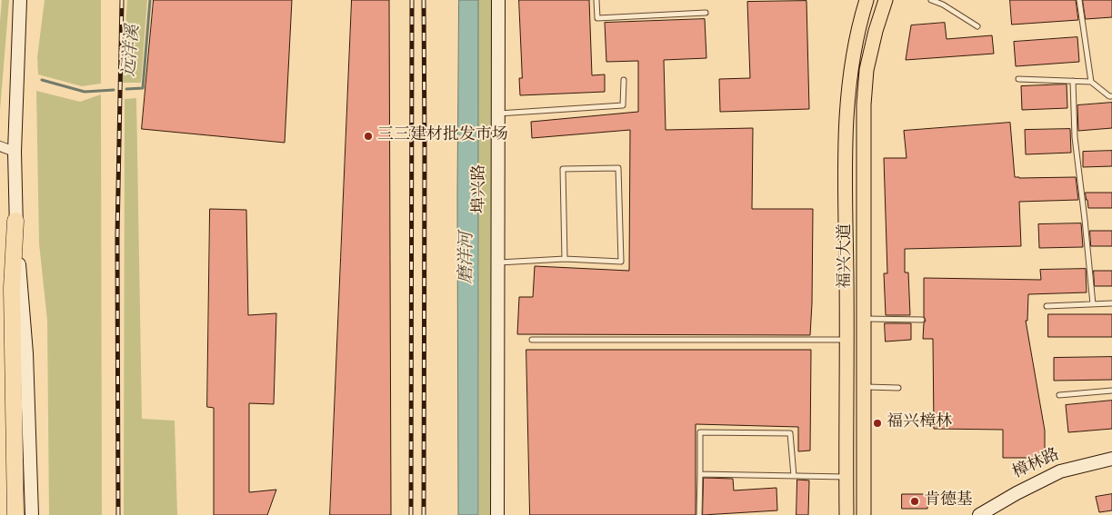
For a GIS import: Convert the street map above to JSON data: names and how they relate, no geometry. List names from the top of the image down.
{
  "streets": {
    "main road": ["福兴大道"],
    "street": ["埠兴路", "樟林路"]
  },
  "water": ["远洋溪", "磨洋河"],
  "places": ["三三建材批发市场", "福兴樟林", "肯德基"]
}
